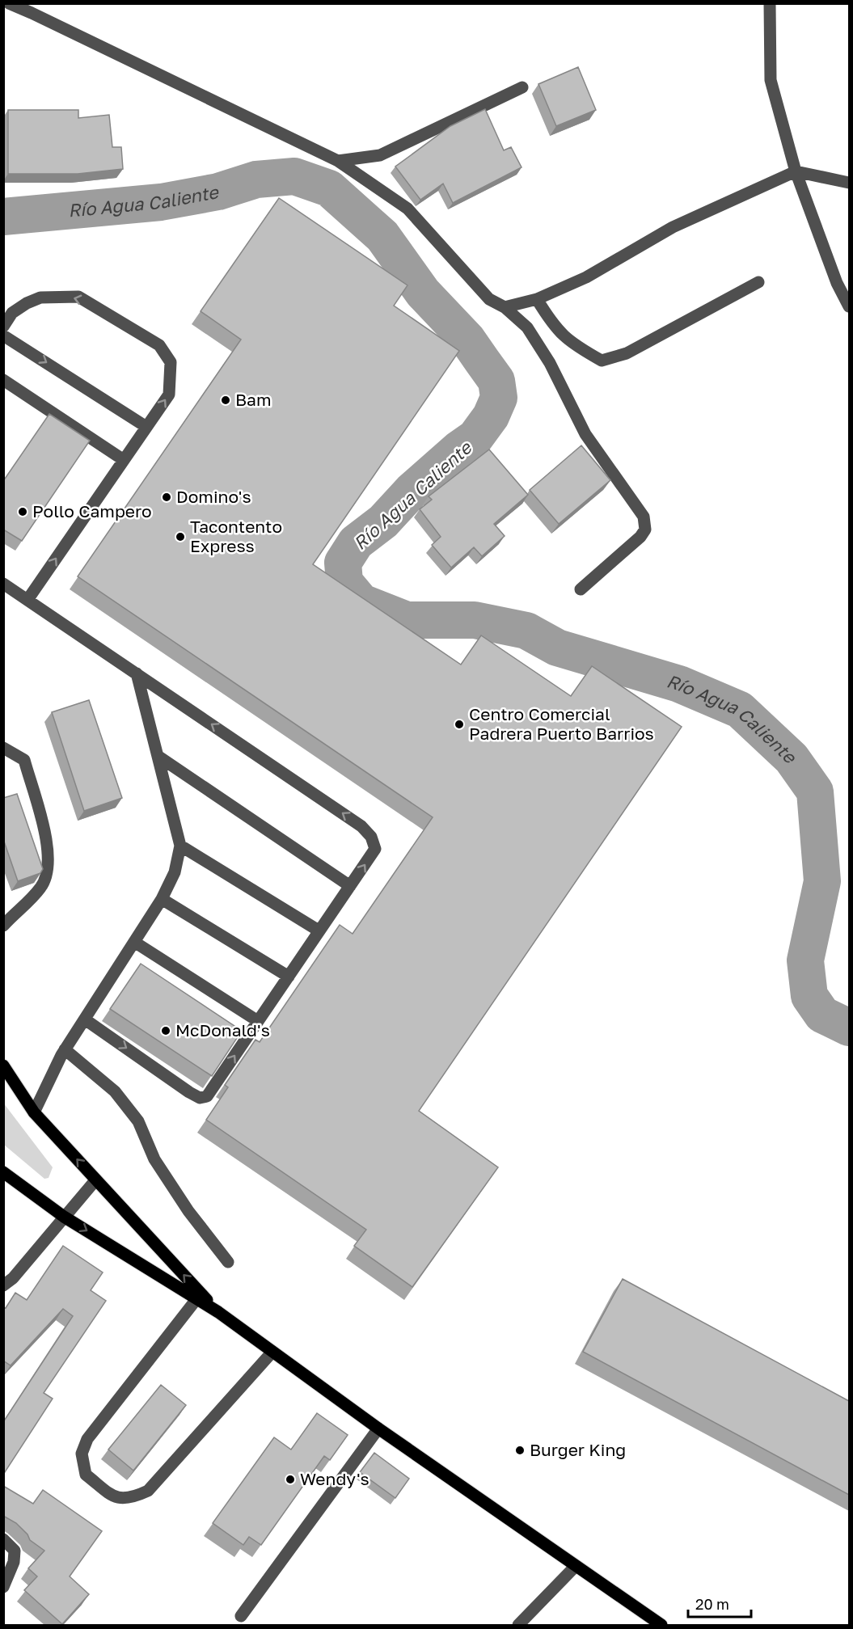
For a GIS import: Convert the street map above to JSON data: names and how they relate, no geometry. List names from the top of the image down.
{
  "water": ["Río Agua Caliente"],
  "places": [
    "Bam",
    "Domino's",
    "Pollo Campero",
    "Tacontento Express",
    "Centro Comercial Padrera Puerto Barrios",
    "McDonald's",
    "Burger King",
    "Wendy's"
  ],
  "scale_bar": "20 m"
}
